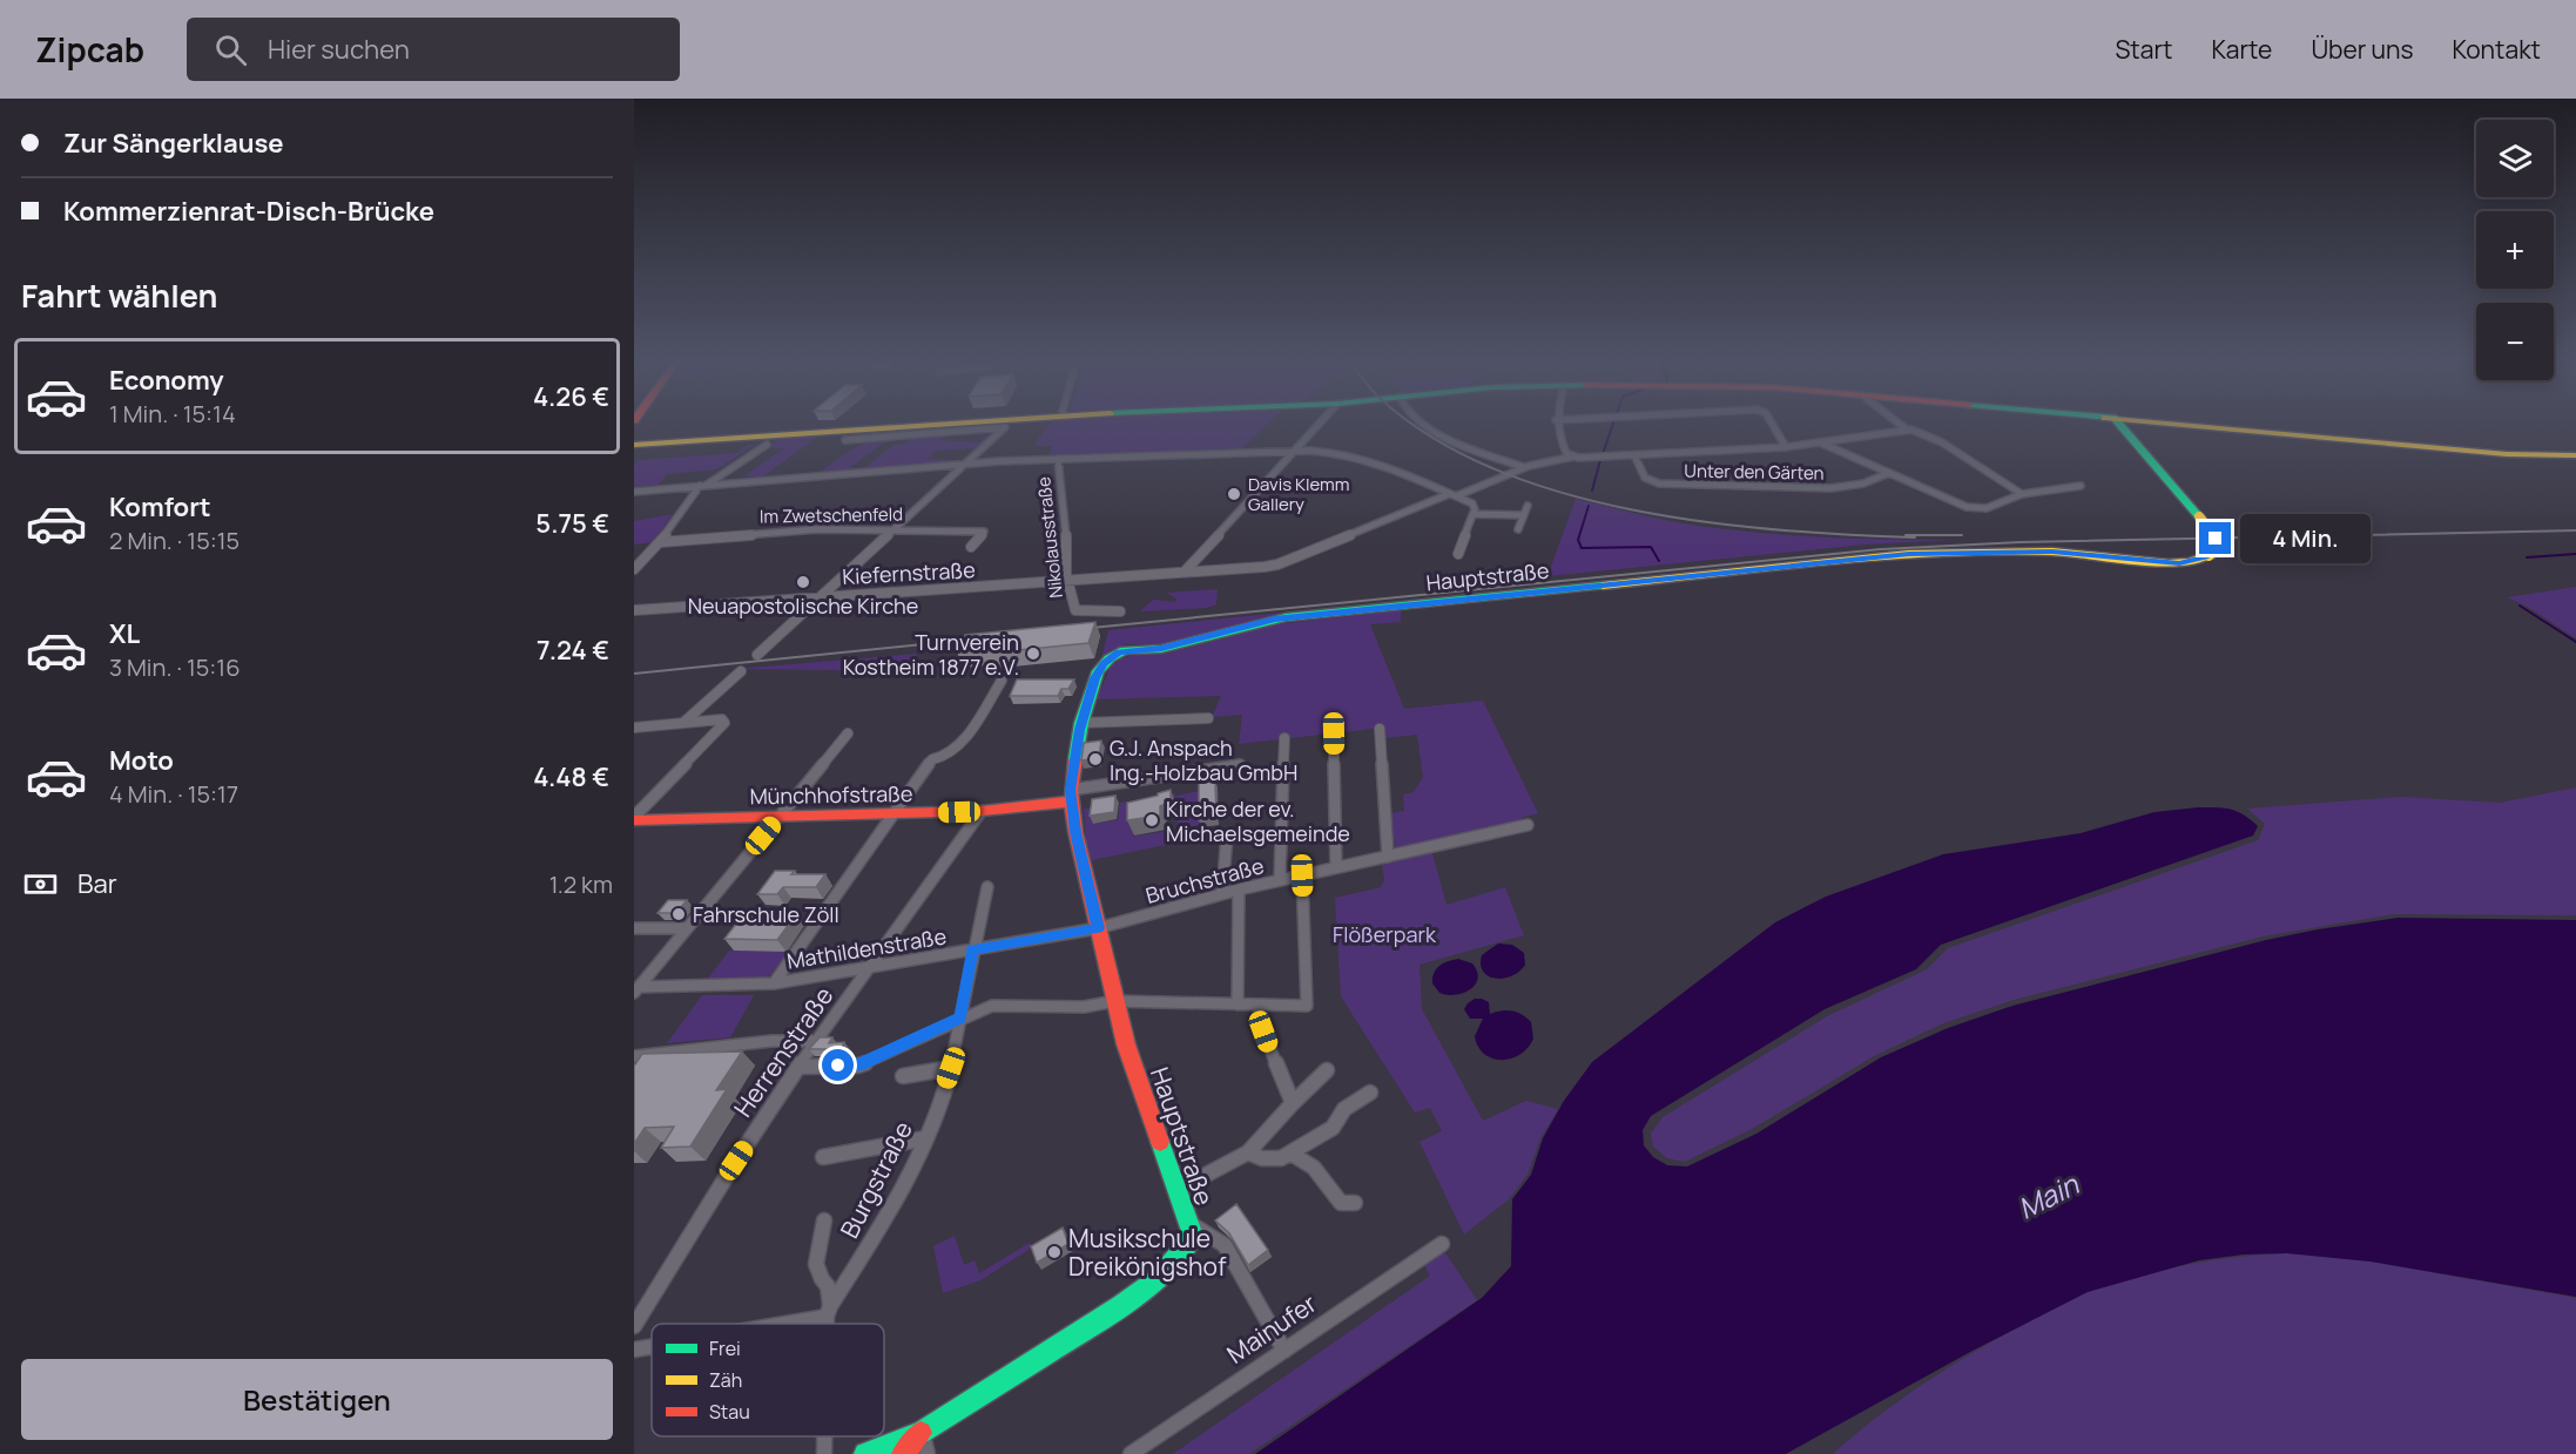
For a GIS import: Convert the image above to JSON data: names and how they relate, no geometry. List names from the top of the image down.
{
  "streets": {
    "street": [
      "Unter den Gärten",
      "Im Zwetschenfeld",
      "Nikolausstraße",
      "Kiefernstraße",
      "Hauptstraße",
      "Münchhofstraße",
      "Bruchstraße",
      "Mathildenstraße",
      "Herrenstraße",
      "Burgstraße",
      "Mainufer"
    ]
  },
  "crossings": [
    ["Unter den Gärten", "Kiefernstraße"],
    ["Nikolausstraße", "Kiefernstraße"],
    ["Hauptstraße", "Münchhofstraße"],
    ["Hauptstraße", "Bruchstraße"],
    ["Hauptstraße", "Mathildenstraße"],
    ["Münchhofstraße", "Herrenstraße"],
    ["Bruchstraße", "Mathildenstraße"],
    ["Mathildenstraße", "Herrenstraße"],
    ["Mathildenstraße", "Burgstraße"]
  ],
  "water": ["Main"],
  "parks": ["Flößerpark"],
  "places": [
    "Davis Klemm Gallery",
    "Neuapostolische Kirche",
    "Turnverein Kostheim 1877 e.V.",
    "G.J. Anspach Ing.-Holzbau GmbH",
    "Kirche der ev. Michaelsgemeinde",
    "Fahrschule Zöll",
    "Musikschule Dreikönigshof"
  ],
  "legend": ["Frei", "Zäh", "Stau"],
  "page": {
    "header": "Zipcab",
    "search": "Hier suchen",
    "nav": [
      "Start",
      "Karte",
      "Über uns",
      "Kontakt"
    ],
    "banner": ["Zur Sängerklause", "Kommerzienrat-Disch-Brücke"],
    "map_buttons": ["+", "−"],
    "heading": "Fahrt wählen",
    "list": [
      {
        "name": "Economy",
        "note": "1 Min. · 15:14",
        "value": "4.26 €"
      },
      {
        "name": "Komfort",
        "note": "2 Min. · 15:15",
        "value": "5.75 €"
      },
      {
        "name": "XL",
        "note": "3 Min. · 15:16",
        "value": "7.24 €"
      },
      {
        "name": "Moto",
        "note": "4 Min. · 15:17",
        "value": "4.48 €"
      }
    ],
    "bubble": "4 Min.",
    "pay": ["Bar", "1.2 km"],
    "buttons": "Bestätigen"
  }
}
